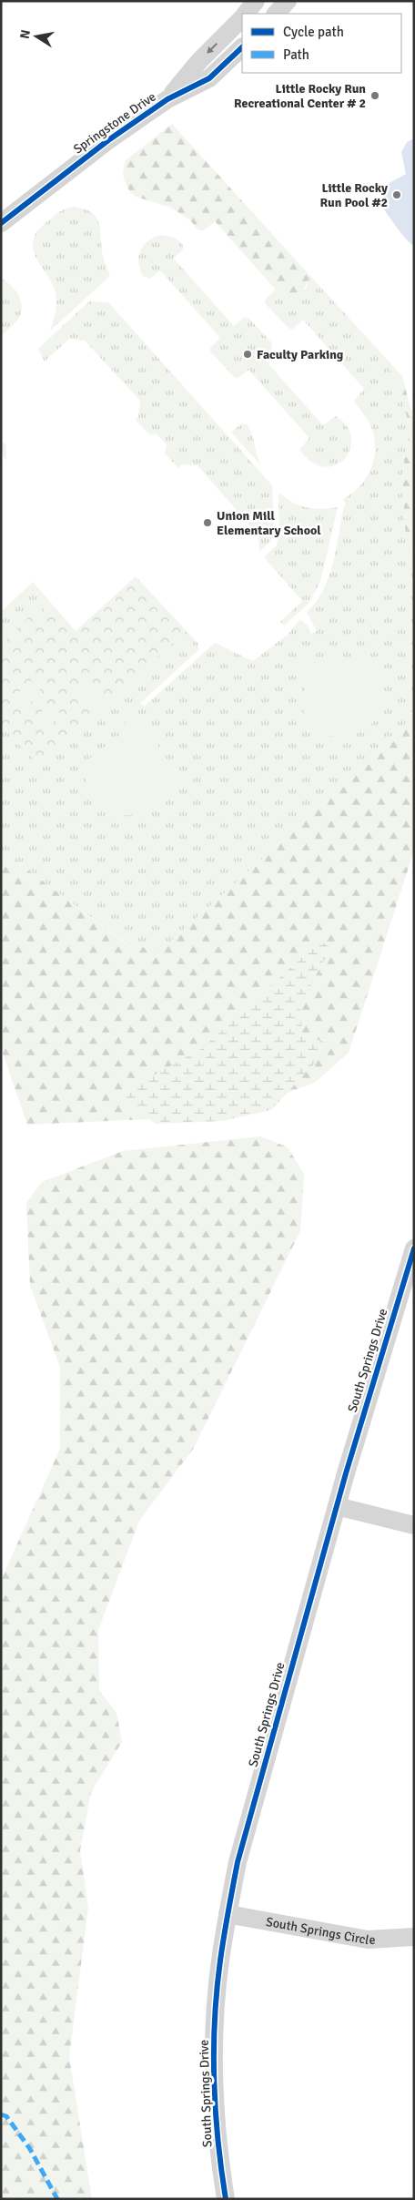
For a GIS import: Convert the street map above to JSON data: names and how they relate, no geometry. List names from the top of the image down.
{
  "streets": {
    "street": ["Springstone Drive", "South Springs Drive", "South Springs Circle"]
  },
  "crossings": [
    ["South Springs Drive", "South Springs Circle"]
  ],
  "places": [
    "Little Rocky Run Recreational Center # 2",
    "Little Rocky Run Pool #2",
    "Faculty Parking",
    "Union Mill Elementary School"
  ],
  "legend": ["Cycle path", "Path"],
  "north": "left"
}
